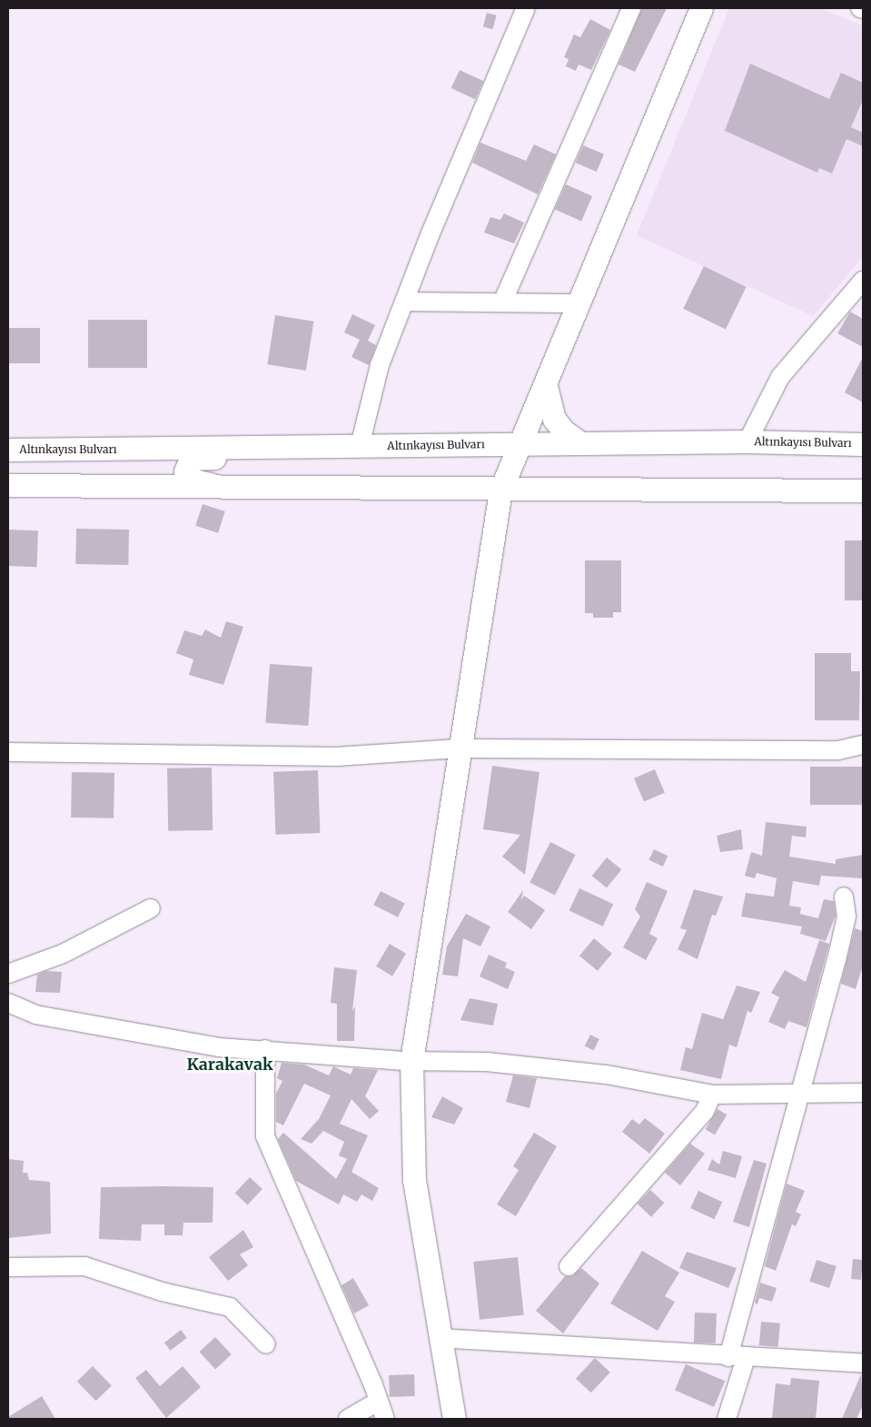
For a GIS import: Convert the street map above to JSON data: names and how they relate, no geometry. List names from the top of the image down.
{
  "streets": {
    "main road": ["Altınkayısı Bulvarı"]
  },
  "districts": ["Karakavak"]
}
